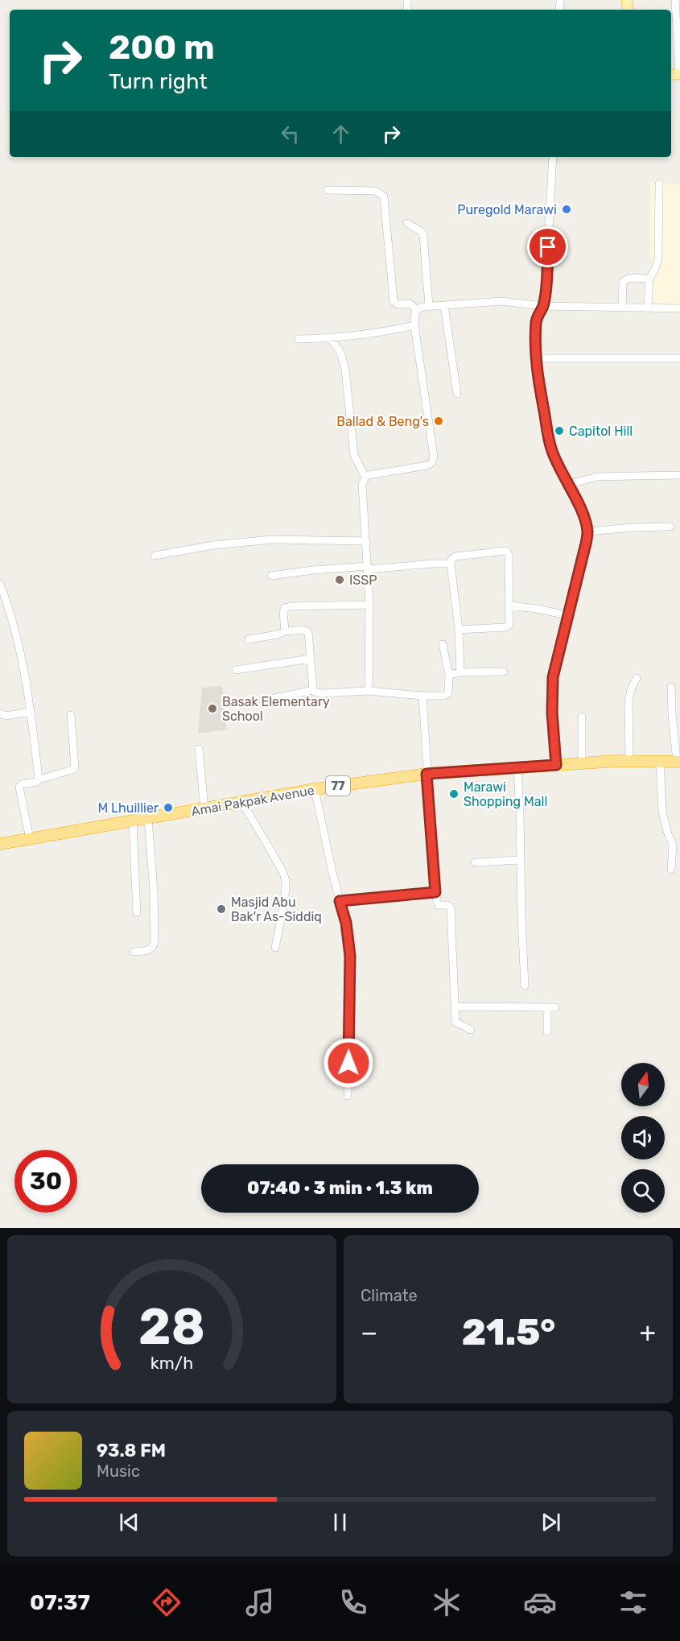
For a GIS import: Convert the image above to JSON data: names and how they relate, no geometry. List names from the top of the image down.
{
  "streets": {
    "highway": ["77", "Amai Pakpak Avenue"]
  },
  "places": [
    "Puregold Marawi",
    "Ballad & Beng's",
    "Capitol Hill",
    "ISSP",
    "Basak Elementary School",
    "Marawi Shopping Mall",
    "M Lhuillier",
    "Masjid Abu Bak'r As-Siddiq"
  ],
  "north": "top",
  "page": {
    "turn": ["200 m", "Turn right"],
    "limit": "30",
    "trip": "07:40 · 3 min · 1.3 km",
    "tile": "Climate",
    "heat": ["−", "21.5°", "+"],
    "song": ["93.8 FM", "Music"],
    "tabs": "07:37",
    "gauge": ["28", "km/h"]
  }
}
